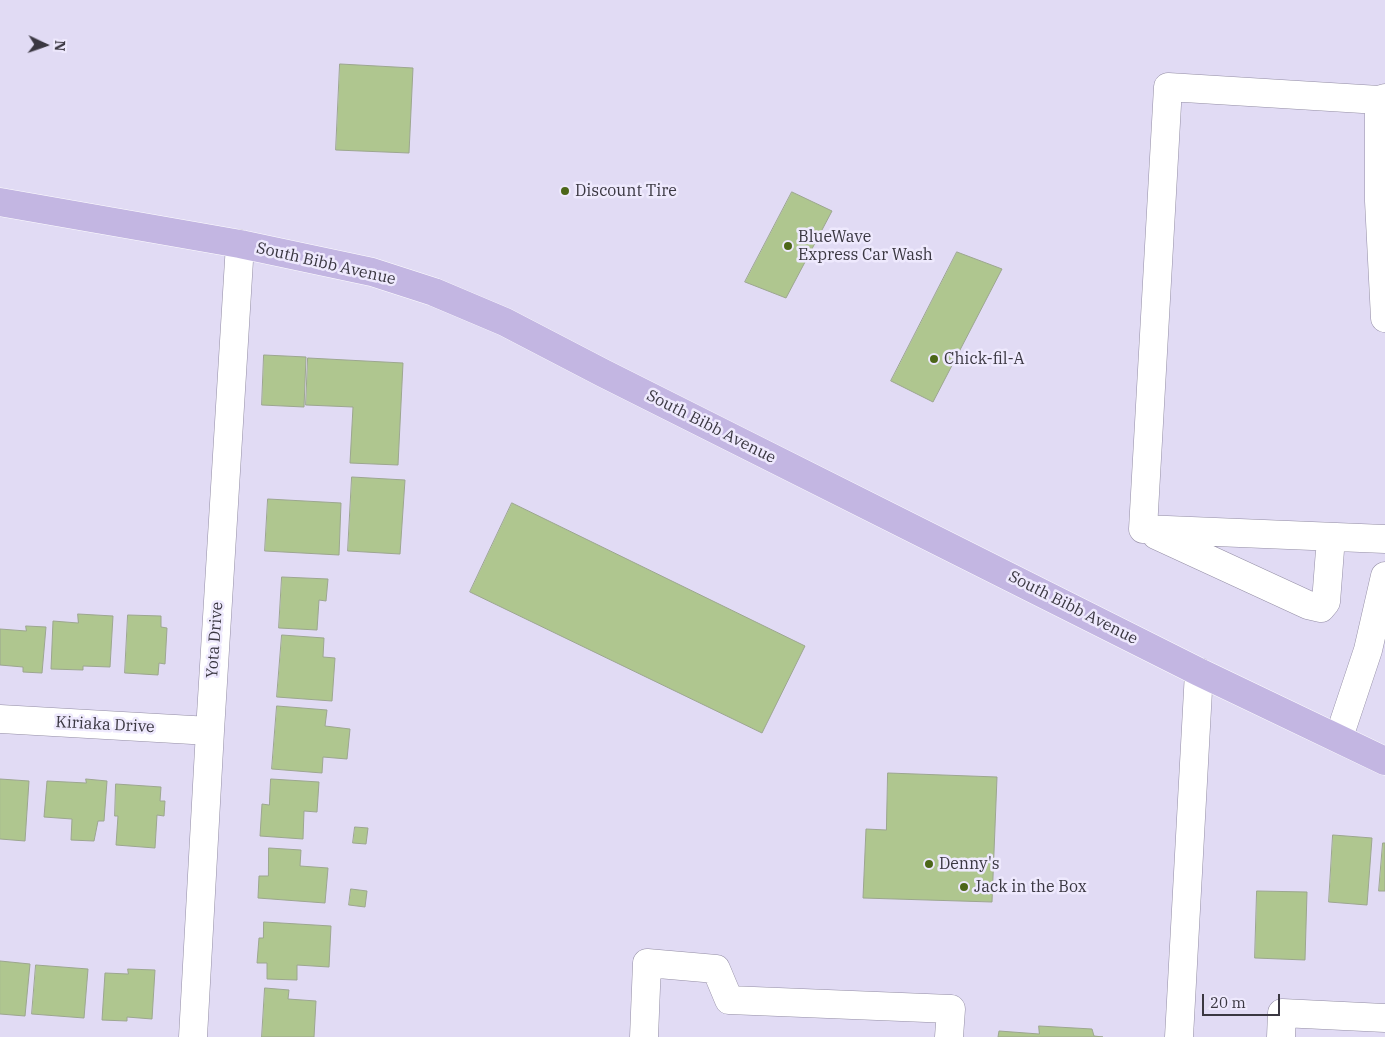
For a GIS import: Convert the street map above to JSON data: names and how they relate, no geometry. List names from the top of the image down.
{
  "streets": {
    "main road": ["South Bibb Avenue"],
    "street": ["Yota Drive", "Kiriaka Drive"]
  },
  "crossings": [
    ["South Bibb Avenue", "Yota Drive"],
    ["Yota Drive", "Kiriaka Drive"]
  ],
  "places": [
    "Discount Tire",
    "BlueWave Express Car Wash",
    "Chick-fil-A",
    "Denny's",
    "Jack in the Box"
  ],
  "scale_bar": "20 m",
  "north": "right"
}
